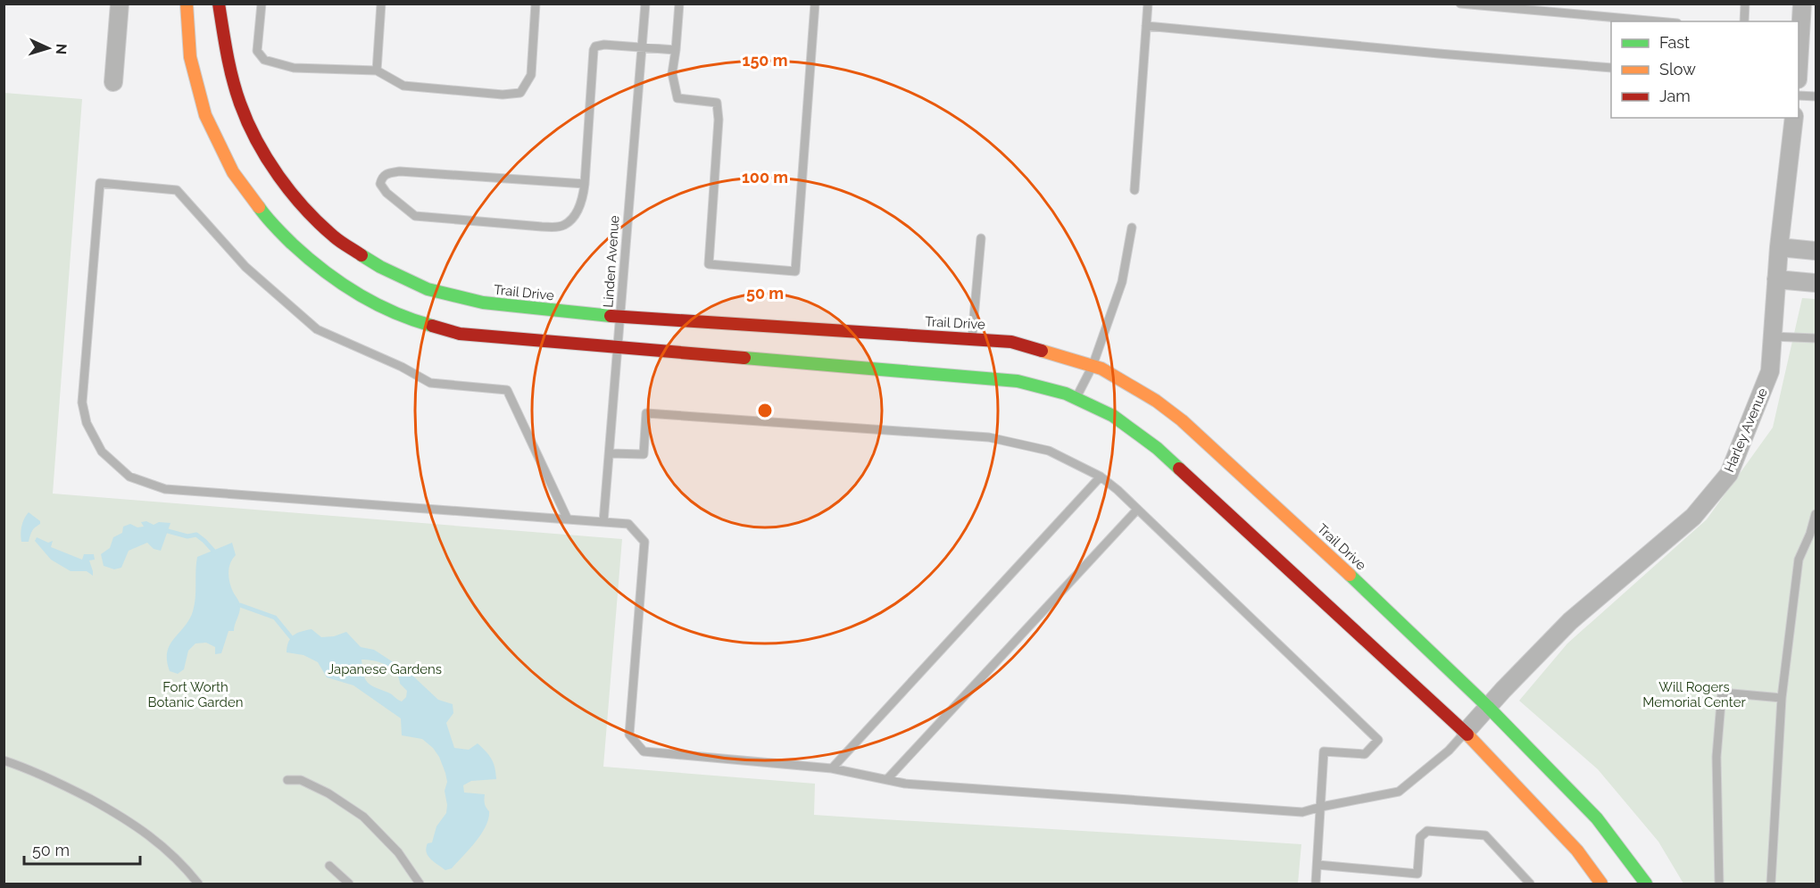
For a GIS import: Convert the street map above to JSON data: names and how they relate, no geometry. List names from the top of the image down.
{
  "streets": {
    "street": ["Trail Drive", "Harley Avenue"],
    "lane": ["Linden Avenue"]
  },
  "crossings": [
    ["Linden Avenue", "Trail Drive"],
    ["Trail Drive", "Harley Avenue"]
  ],
  "parks": ["Japanese Gardens", "Fort Worth Botanic Garden", "Will Rogers Memorial Center"],
  "legend": ["Fast", "Slow", "Jam"],
  "scale_bar": "50 m",
  "north": "right",
  "rings": ["150 m", "100 m", "50 m"]
}
